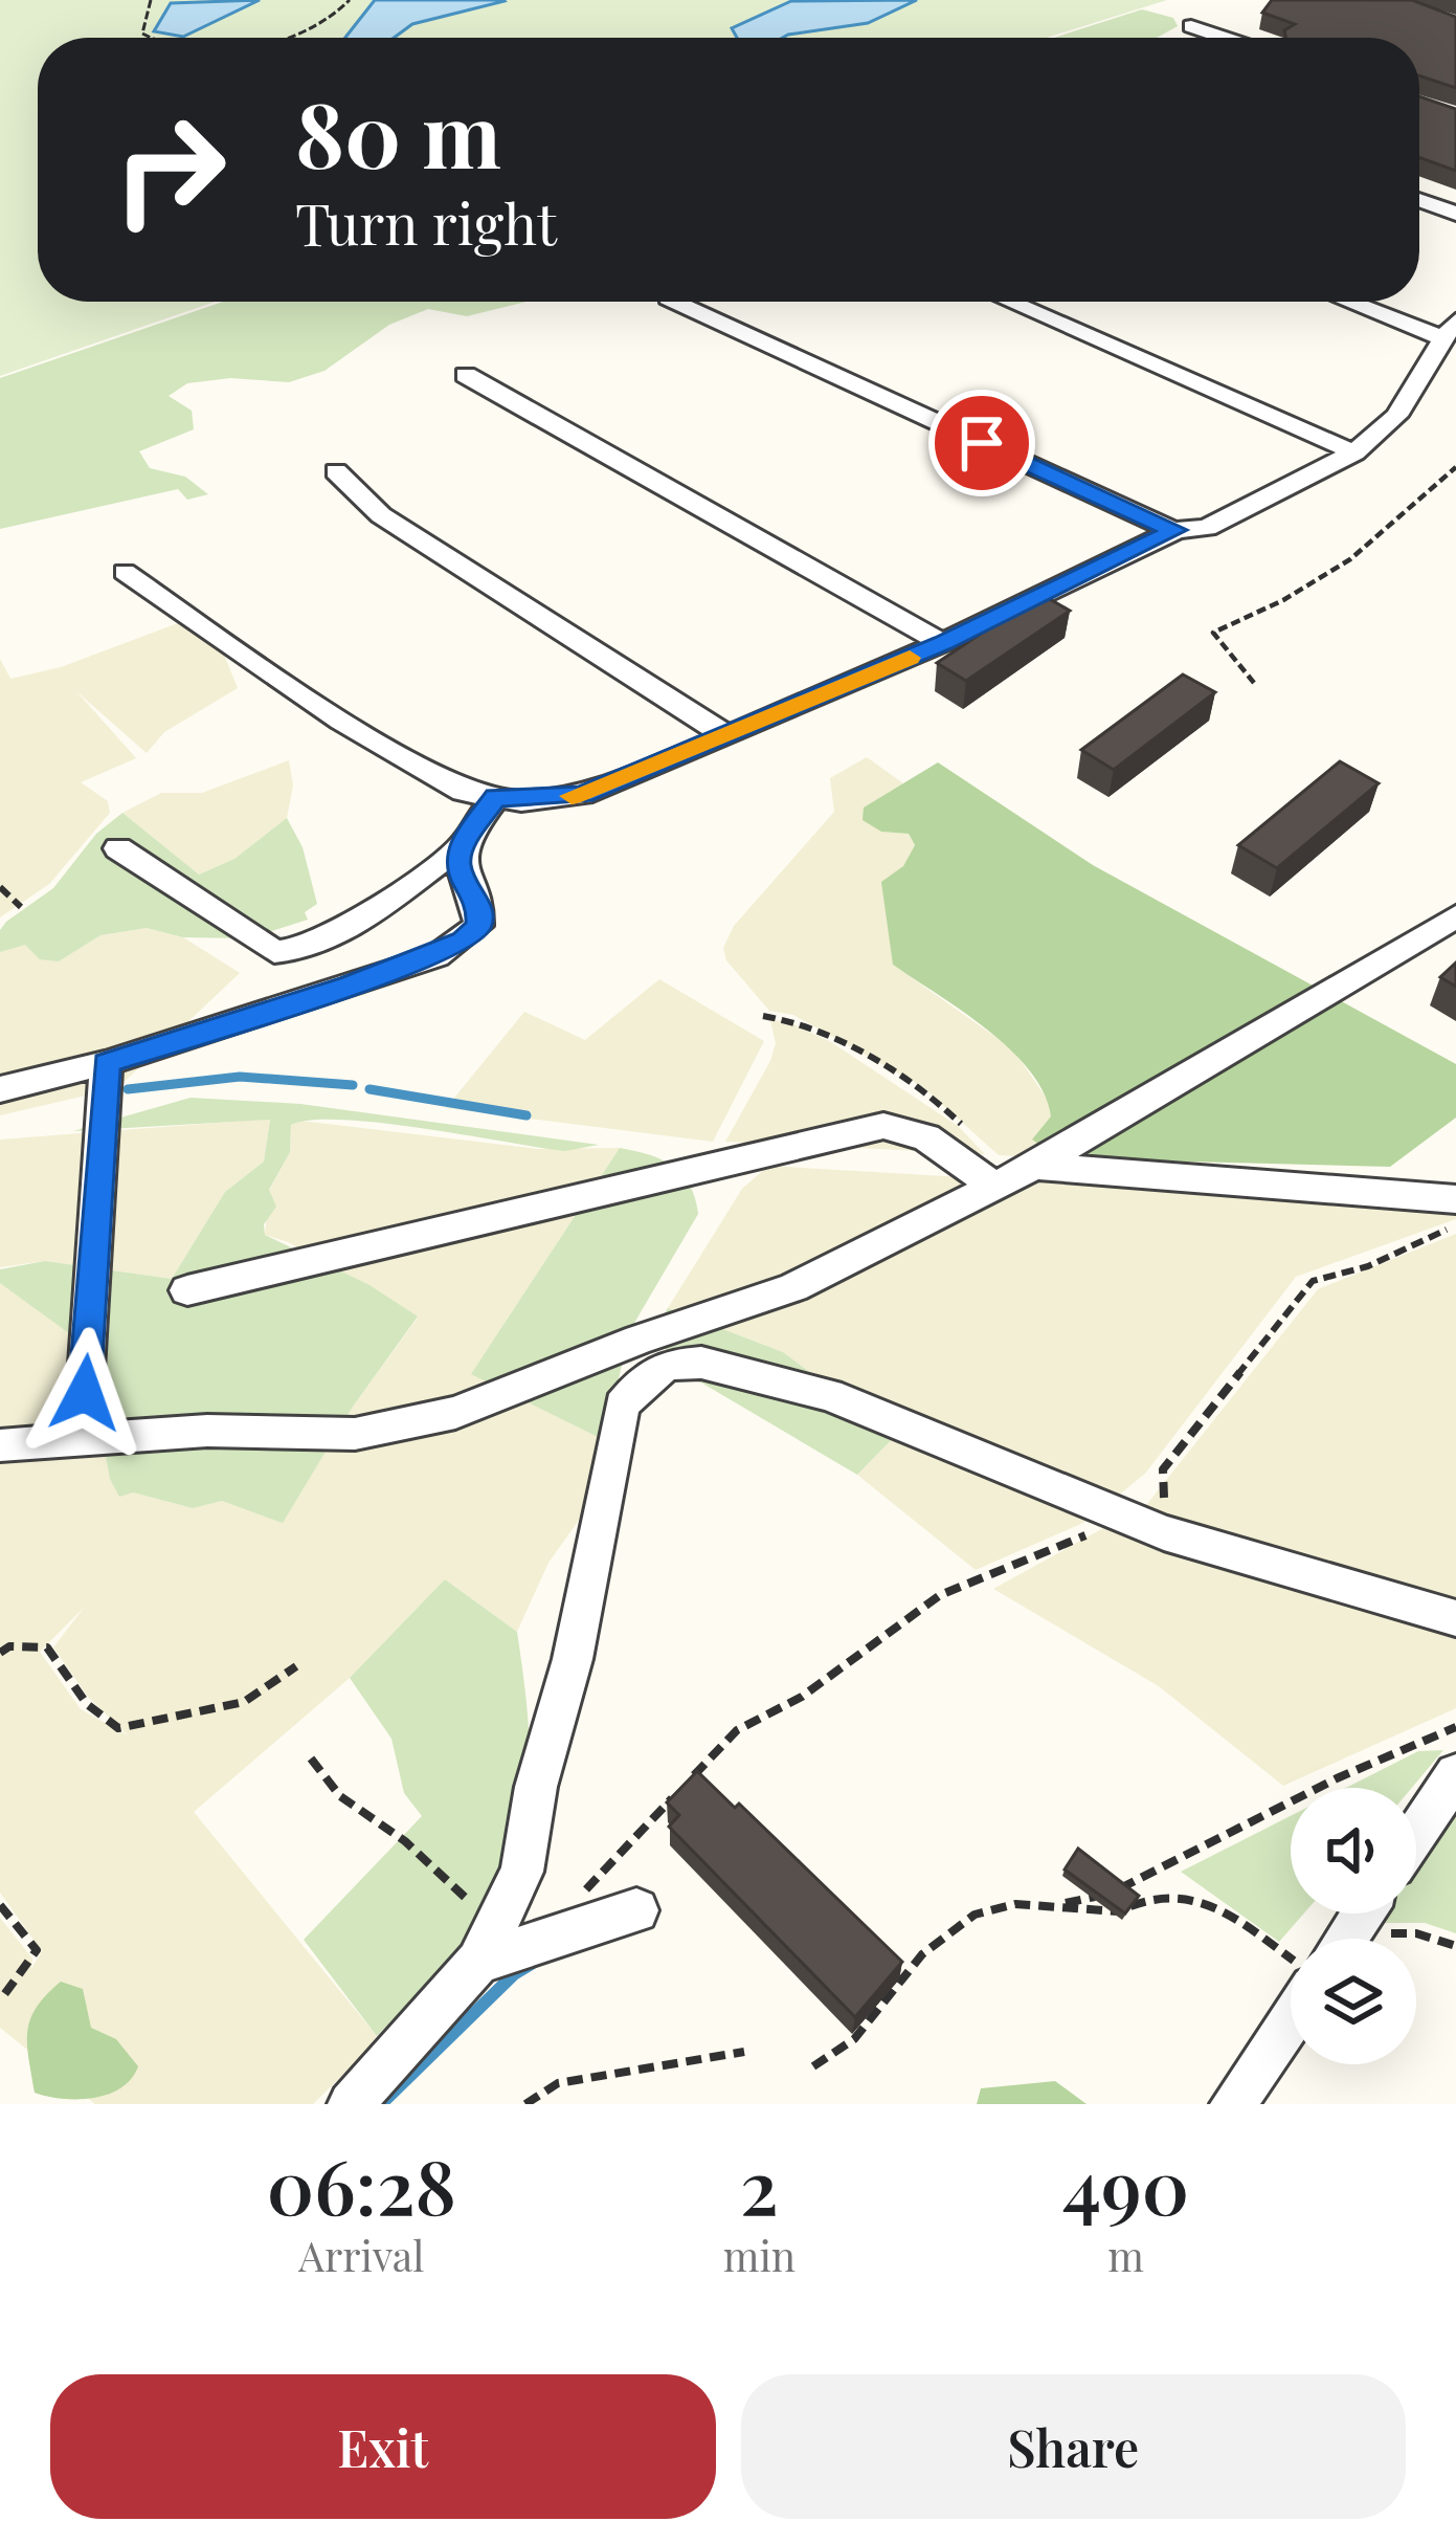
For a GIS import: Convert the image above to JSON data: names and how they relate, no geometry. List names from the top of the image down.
{
  "page": {
    "turn": ["80 m", "Turn right"],
    "eta": [
      "06:28",
      "Arrival",
      "2",
      "min",
      "490",
      "m"
    ],
    "buttons": ["Exit", "Share"]
  }
}
